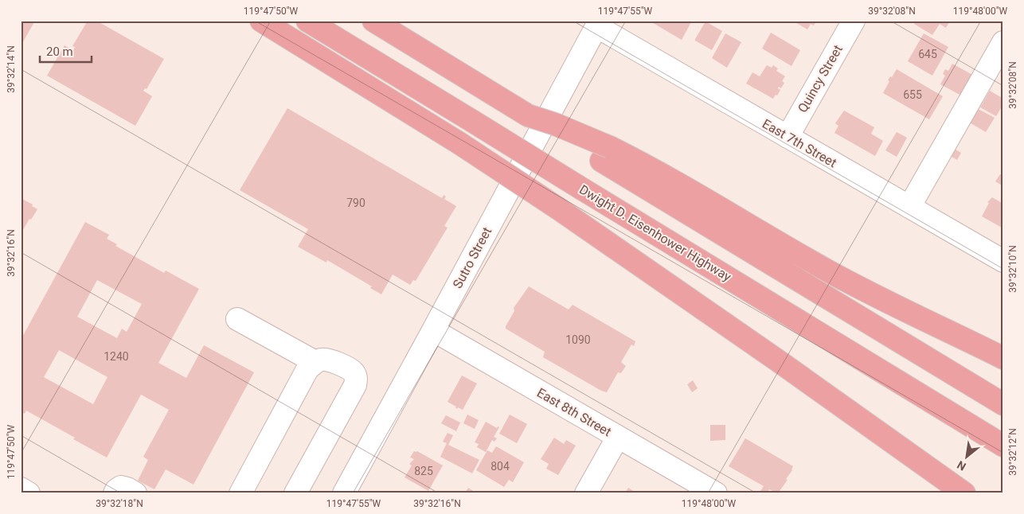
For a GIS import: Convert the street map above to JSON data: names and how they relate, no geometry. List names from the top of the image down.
{
  "streets": {
    "highway": ["Dwight D. Eisenhower Highway"],
    "street": [
      "Quincy Street",
      "East 7th Street",
      "Sutro Street",
      "East 8th Street"
    ]
  },
  "crossings": [
    ["Quincy Street", "East 7th Street"],
    ["East 7th Street", "Sutro Street"],
    ["Sutro Street", "East 8th Street"]
  ],
  "house_numbers": [
    "645",
    "655",
    "790",
    "1090",
    "1240",
    "804",
    "825"
  ],
  "scale_bar": "20 m",
  "north": "bottom left",
  "coordinates": [
    "119°47'50\"W",
    "119°47'55\"W",
    "39°32'08\"N",
    "119°48'00\"W",
    "39°32'14\"N",
    "39°32'16\"N",
    "39°32'10\"N",
    "39°32'12\"N",
    "39°32'18\"N"
  ]
}
